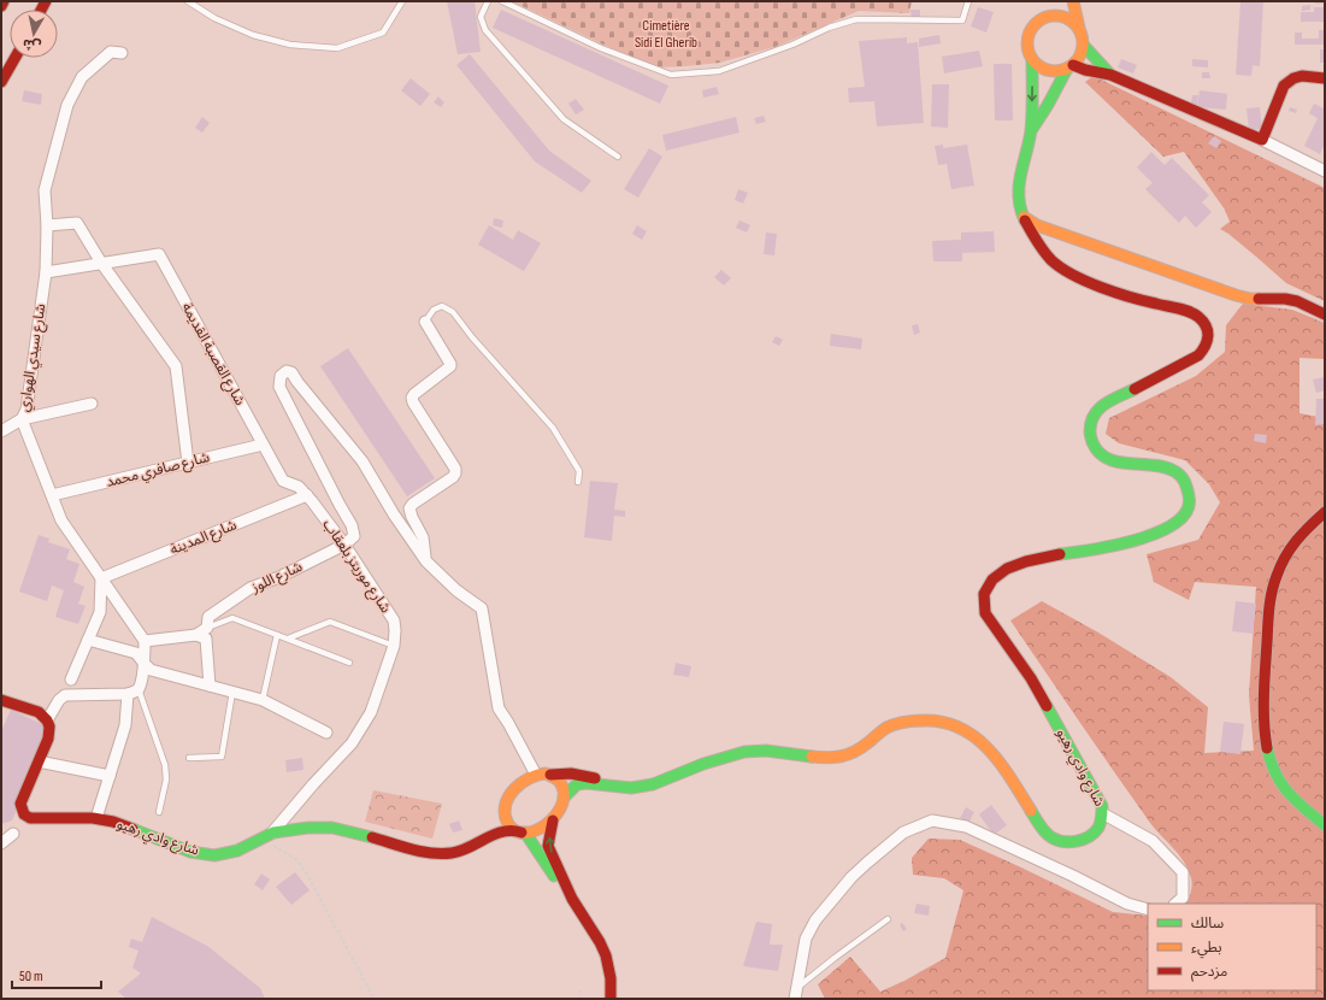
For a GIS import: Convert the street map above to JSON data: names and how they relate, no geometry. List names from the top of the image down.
{
  "streets": {
    "street": [
      "شارع القصبة القديمة",
      "شارع سيدي الهواري",
      "شارع صافري محمد",
      "شارع المدينة",
      "شارع موريتز بلعقاب",
      "شارع اللوز",
      "شارع وادي رهيو"
    ]
  },
  "crossings": [
    ["شارع القصبة القديمة", "شارع سيدي الهواري"],
    ["شارع القصبة القديمة", "شارع صافري محمد"],
    ["شارع القصبة القديمة", "شارع المدينة"],
    ["شارع القصبة القديمة", "شارع موريتز بلعقاب"],
    ["شارع سيدي الهواري", "شارع صافري محمد"],
    ["شارع سيدي الهواري", "شارع المدينة"],
    ["شارع المدينة", "شارع موريتز بلعقاب"],
    ["شارع موريتز بلعقاب", "شارع اللوز"],
    ["شارع موريتز بلعقاب", "شارع وادي رهيو"]
  ],
  "parks": ["Cimetière Sidi El Gherib"],
  "legend": ["سالك", "بطيء", "مزدحم"],
  "scale_bar": "50 m",
  "north": "bottom"
}
